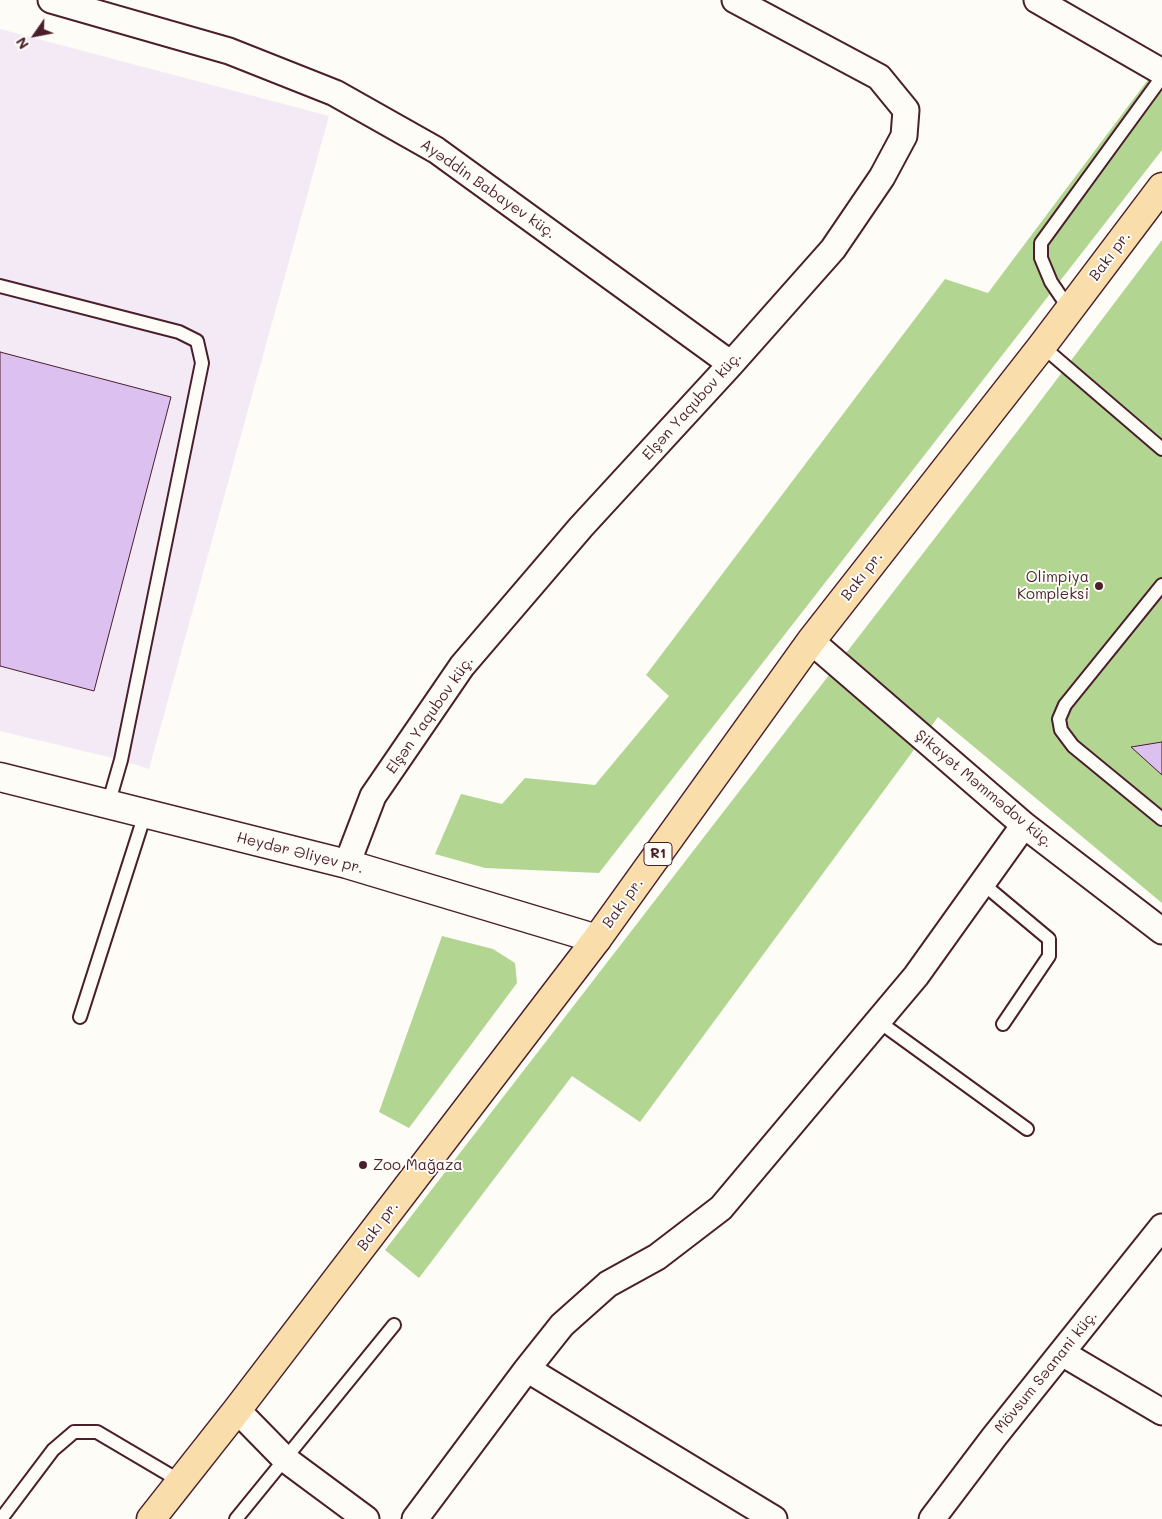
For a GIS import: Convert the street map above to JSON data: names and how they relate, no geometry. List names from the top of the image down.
{
  "streets": {
    "main road": ["Bakı pr.", "Heydər Əliyev pr.", "R1"],
    "street": [
      "Ayəddin Babayev küç.",
      "Elşən Yaqubov küç.",
      "Şikayət Məmmədov küç.",
      "Mövsum Səanani küç."
    ]
  },
  "crossings": [
    ["Ayəddin Babayev küç.", "Elşən Yaqubov küç."],
    ["Bakı pr.", "Şikayət Məmmədov küç."],
    ["Bakı pr.", "Heydər Əliyev pr."],
    ["Elşən Yaqubov küç.", "Heydər Əliyev pr."]
  ],
  "places": ["Olimpiya Kompleksi", "Zoo Mağaza"],
  "north": "bottom left"
}
